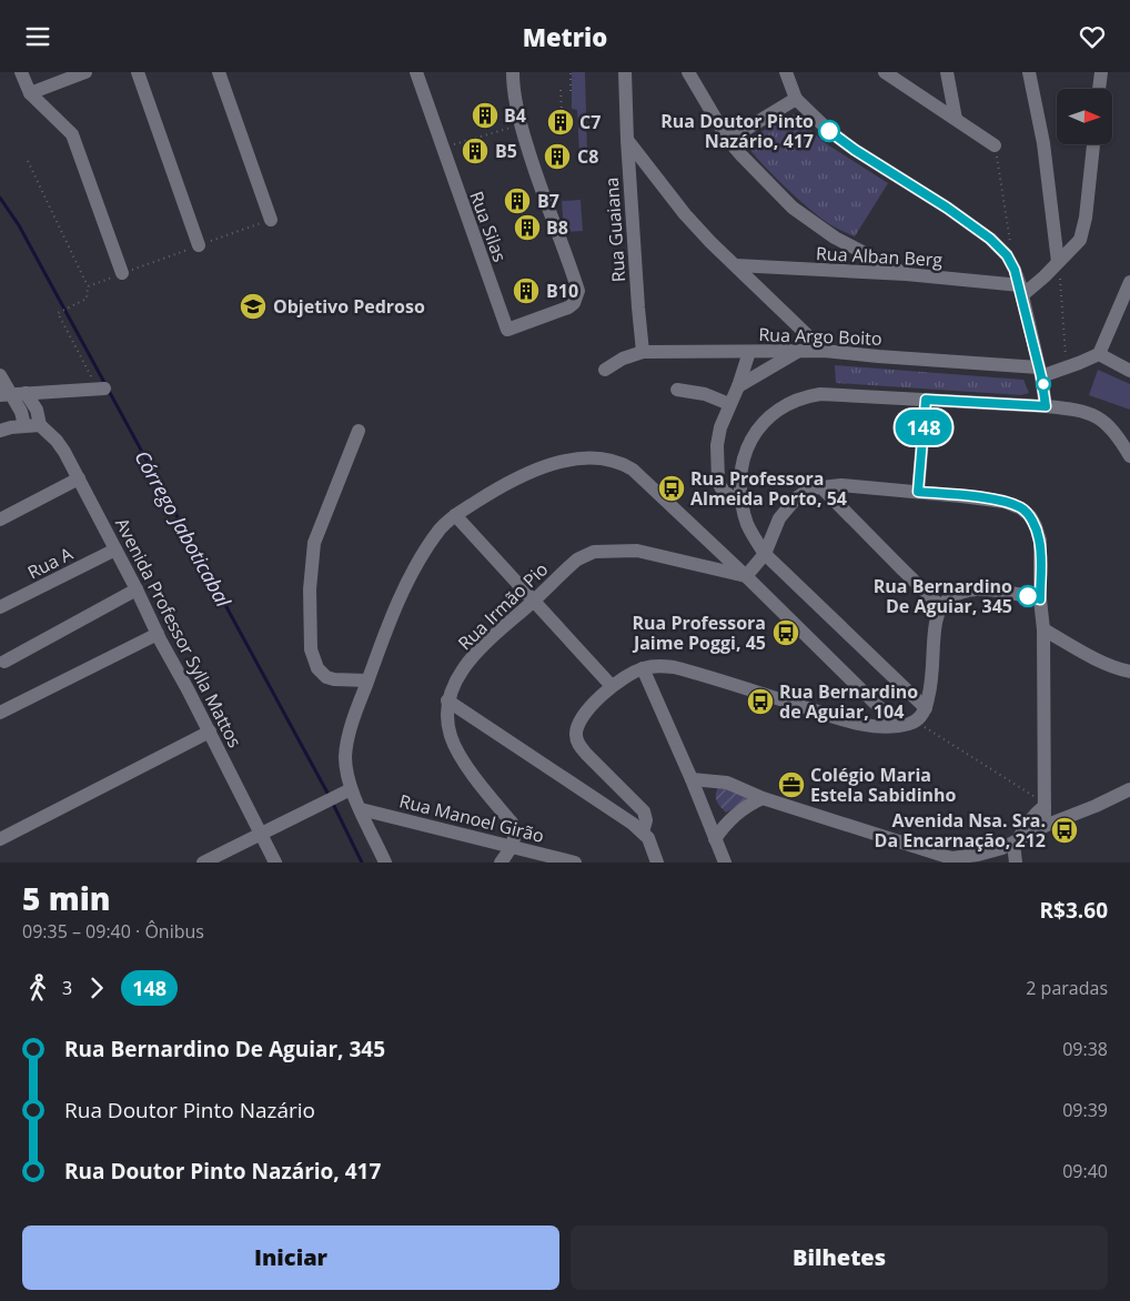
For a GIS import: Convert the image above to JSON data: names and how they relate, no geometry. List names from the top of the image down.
{
  "streets": {
    "street": [
      "Rua Silas",
      "Rua Guaiana",
      "Rua Alban Berg",
      "Rua Argo Boito",
      "Rua A",
      "Rua Irmão Pio",
      "Avenida Professor Sylla Mattos",
      "Rua Manoel Girão"
    ]
  },
  "crossings": [
    ["Rua Guaiana", "Rua Argo Boito"],
    ["Rua A", "Avenida Professor Sylla Mattos"]
  ],
  "water": ["Córrego Jaboticabal"],
  "places": {
    "building": [
      "B4",
      "C7",
      "B5",
      "C8",
      "B7",
      "B8",
      "B10"
    ],
    "other": ["Rua Doutor Pinto Nazário, 417", "Rua Bernardino De Aguiar, 345"],
    "school or university": ["Objetivo Pedroso"],
    "bus stop": [
      "Rua Professora Almeida Porto, 54",
      "Rua Professora Jaime Poggi, 45",
      "Rua Bernardino de Aguiar, 104",
      "Avenida Nsa. Sra. Da Encarnação, 212"
    ],
    "office": ["Colégio Maria Estela Sabidinho"]
  },
  "lines": ["bus line 148"],
  "north": "right",
  "page": {
    "header": "Metrio",
    "on_map": "148",
    "heading": ["5 min", "09:35 – 09:40 · Ônibus", "R$3.60"],
    "legs": ["3", "148", "2 paradas"],
    "list": [
      {
        "name": "Rua Bernardino De Aguiar, 345",
        "value": "09:38"
      },
      {
        "name": "Rua Doutor Pinto Nazário",
        "value": "09:39"
      },
      {
        "name": "Rua Doutor Pinto Nazário, 417",
        "value": "09:40"
      }
    ],
    "buttons": ["Iniciar", "Bilhetes"]
  }
}
